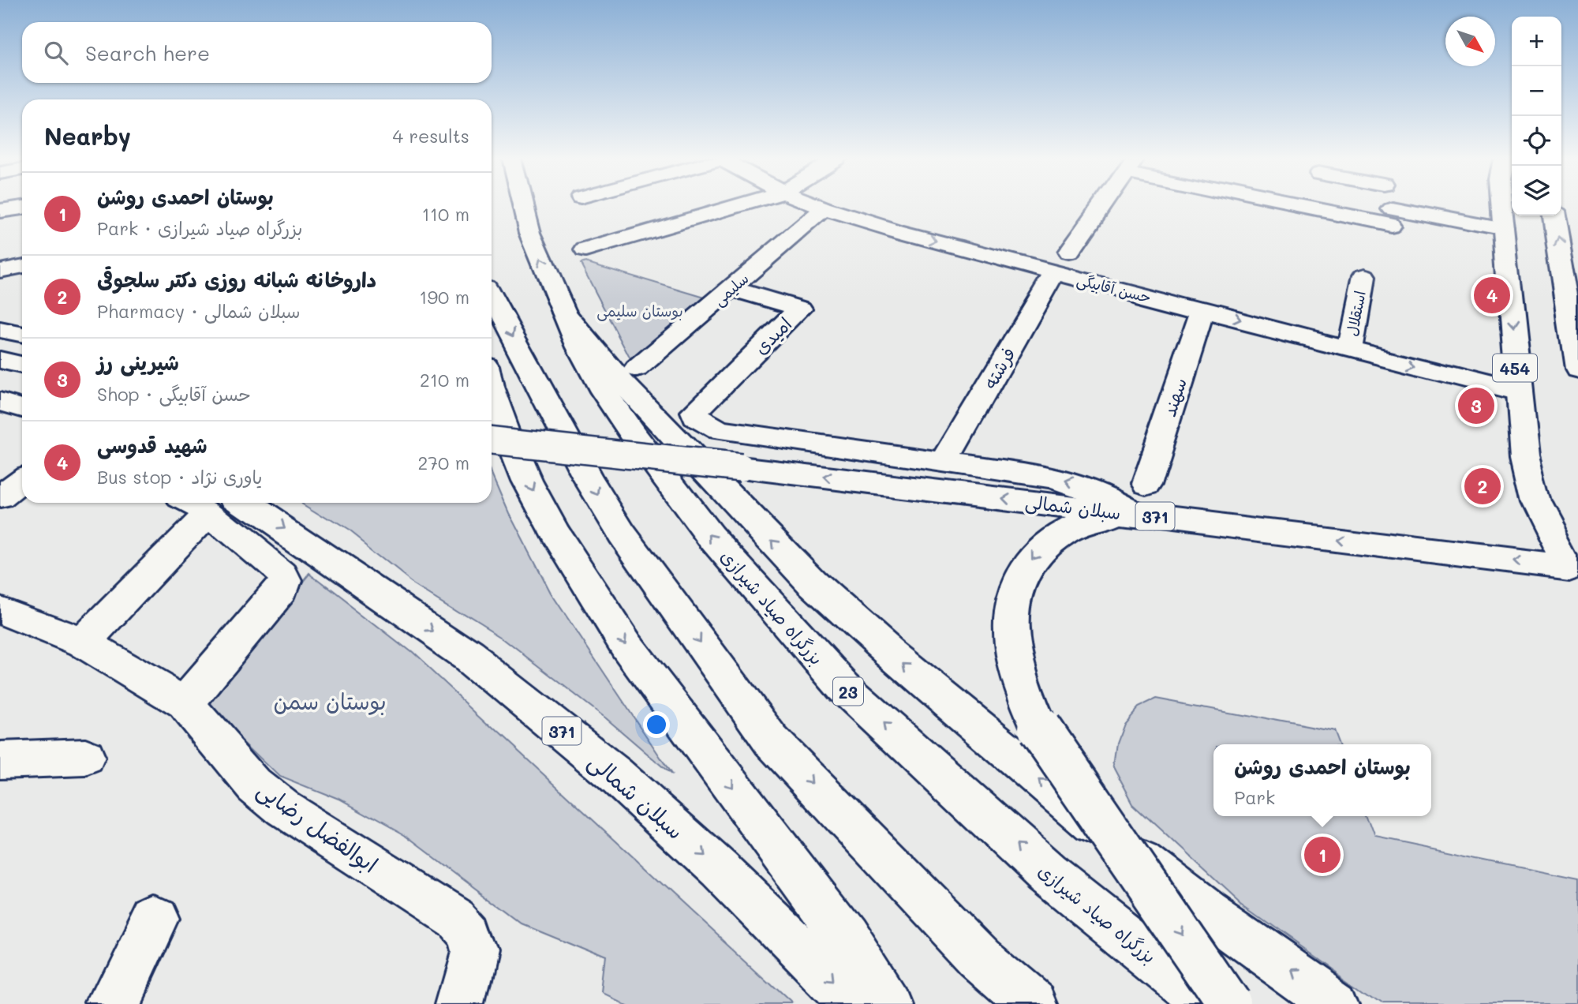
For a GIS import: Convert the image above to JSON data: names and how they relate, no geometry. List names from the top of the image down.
{
  "streets": {
    "main road": [
      "حسن آقابیگی",
      "سلیمی",
      "استقلال",
      "امیدی",
      "فرشته",
      "454",
      "سهند",
      "سبلان شمالی",
      "371",
      "بزرگراه صیاد شیرازی",
      "23",
      "ابوالفضل رضایی"
    ]
  },
  "crossings": [
    ["حسن آقابیگی", "سلیمی"],
    ["حسن آقابیگی", "استقلال"],
    ["حسن آقابیگی", "فرشته"],
    ["حسن آقابیگی", "454"],
    ["حسن آقابیگی", "سهند"],
    ["سلیمی", "امیدی"],
    ["امیدی", "فرشته"],
    ["454", "سبلان شمالی"]
  ],
  "parks": ["بوستان سلیمی", "بوستان سمن"],
  "north": "bottom right",
  "page": {
    "map_buttons": ["+", "−"],
    "search": "Search here",
    "heading": ["Nearby", "4 results"],
    "list": [
      {
        "mark": "1",
        "name": "بوستان احمدی روشن",
        "note": "Park · بزرگراه صیاد شیرازی",
        "value": "110 m"
      },
      {
        "mark": "2",
        "name": "داروخانه شبانه روزی دکتر سلجوقی",
        "note": "Pharmacy · سبلان شمالی",
        "value": "190 m"
      },
      {
        "mark": "3",
        "name": "شیرینی رز",
        "note": "Shop · حسن آقابیگی",
        "value": "210 m"
      },
      {
        "mark": "4",
        "name": "شهید قدوسی",
        "note": "Bus stop · یاوری نژاد",
        "value": "270 m"
      }
    ],
    "pins": [
      "4",
      "3",
      "2",
      "1"
    ],
    "popup": ["بوستان احمدی روشن", "Park"]
  }
}
